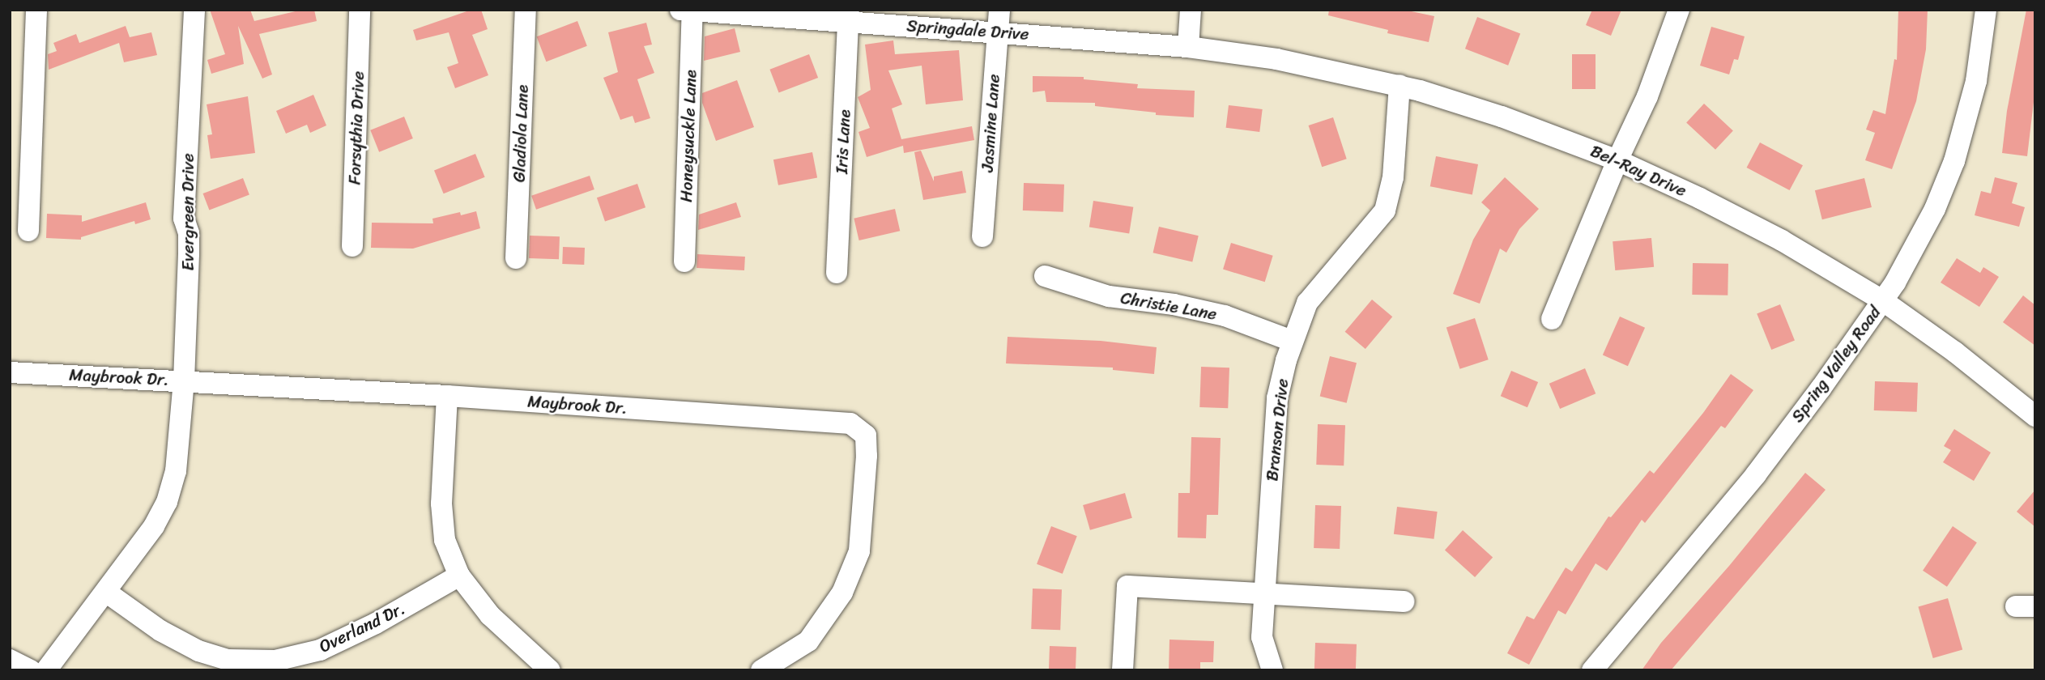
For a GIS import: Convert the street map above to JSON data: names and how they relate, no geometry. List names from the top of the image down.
{
  "streets": {
    "street": [
      "Springdale Drive",
      "Jasmine Lane",
      "Forsythia Drive",
      "Gladiola Lane",
      "Honeysuckle Lane",
      "Iris Lane",
      "Bel-Ray Drive",
      "Evergreen Drive",
      "Christie Lane",
      "Spring Valley Road",
      "Maybrook Dr.",
      "Branson Drive",
      "Overland Dr."
    ]
  },
  "crossings": [
    ["Springdale Drive", "Jasmine Lane"],
    ["Springdale Drive", "Honeysuckle Lane"],
    ["Springdale Drive", "Iris Lane"],
    ["Springdale Drive", "Bel-Ray Drive"],
    ["Bel-Ray Drive", "Spring Valley Road"],
    ["Bel-Ray Drive", "Branson Drive"],
    ["Evergreen Drive", "Maybrook Dr."],
    ["Evergreen Drive", "Overland Dr."],
    ["Christie Lane", "Branson Drive"]
  ]
}
